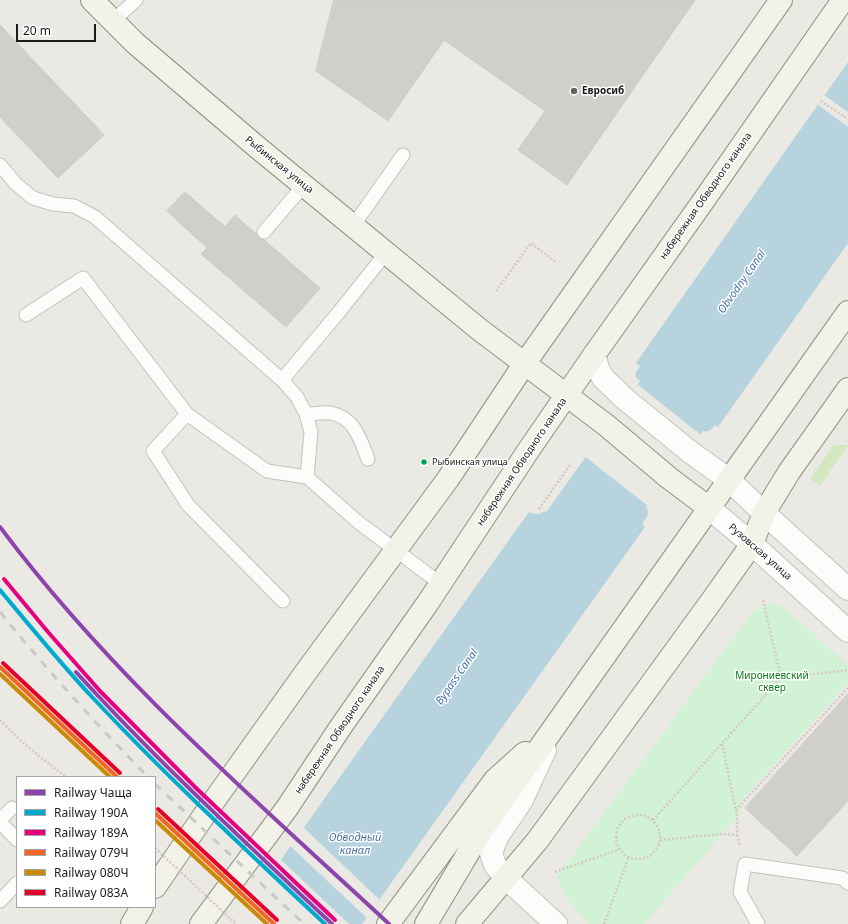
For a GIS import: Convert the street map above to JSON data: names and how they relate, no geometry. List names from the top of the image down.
{
  "streets": {
    "main road": ["Рыбинская улица", "набережная Обводного канала", "Рузовская улица"]
  },
  "crossings": [
    ["Рыбинская улица", "набережная Обводного канала"],
    ["Рыбинская улица", "Рузовская улица"]
  ],
  "water": ["Obvodny Canal", "Bypass Canal", "Обводный канал"],
  "parks": ["Мирониевский сквер"],
  "places": ["Евросиб", "Рыбинская улица"],
  "lines": [
    "rail line Чаща",
    "rail line 189А",
    "rail line 190А",
    "rail line 083А",
    "rail line 079Ч",
    "rail line 080Ч"
  ],
  "legend": [
    "Railway Чаща",
    "Railway 190А",
    "Railway 189А",
    "Railway 079Ч",
    "Railway 080Ч",
    "Railway 083А"
  ],
  "scale_bar": "20 m"
}
